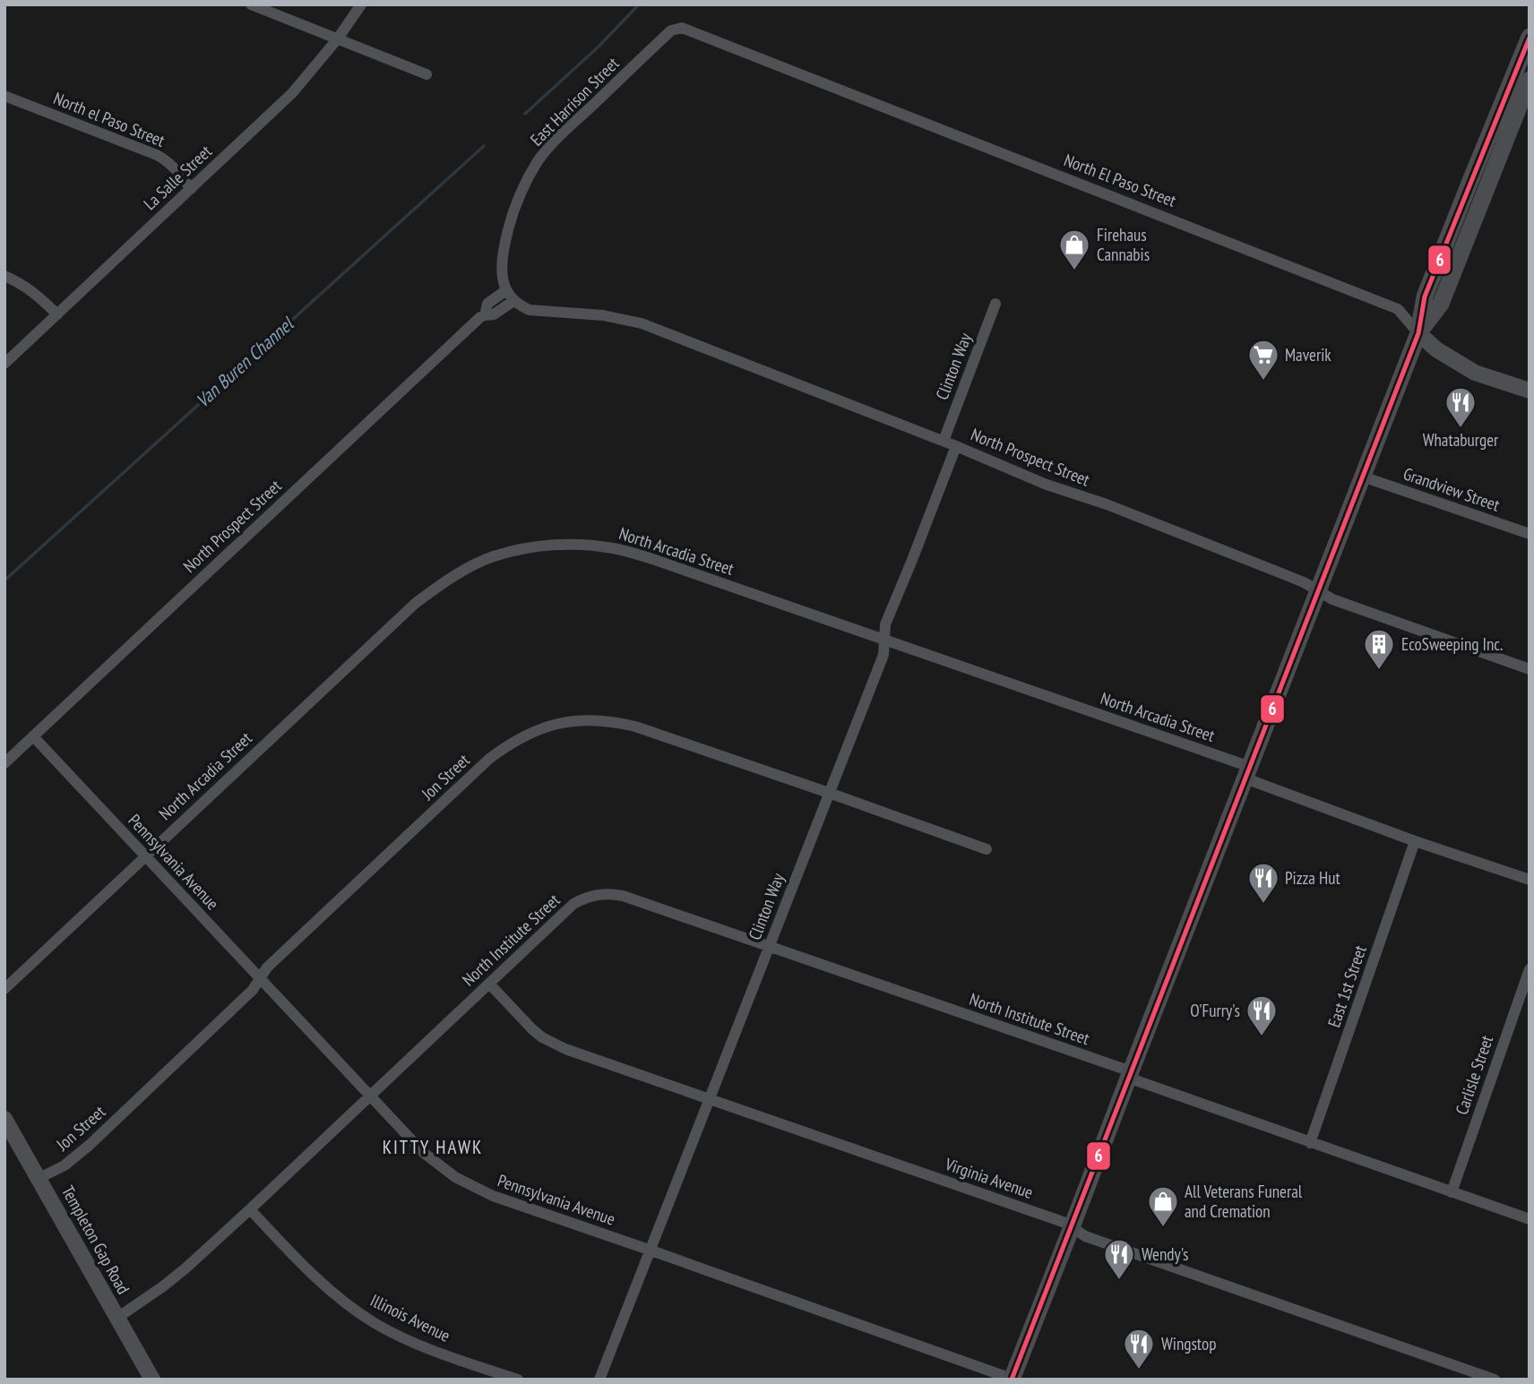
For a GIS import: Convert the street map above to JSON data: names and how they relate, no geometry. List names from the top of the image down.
{
  "streets": {
    "street": [
      "East Harrison Street",
      "North el Paso Street",
      "La Salle Street",
      "North El Paso Street",
      "Clinton Way",
      "North Prospect Street",
      "Grandview Street",
      "North Arcadia Street",
      "Jon Street",
      "Pennsylvania Avenue",
      "North Institute Street",
      "East 1st Street",
      "Carlisle Street",
      "Virginia Avenue",
      "Templeton Gap Road",
      "Illinois Avenue"
    ]
  },
  "crossings": [
    ["East Harrison Street", "North El Paso Street"],
    ["East Harrison Street", "North Prospect Street"],
    ["North el Paso Street", "La Salle Street"],
    ["Clinton Way", "North Prospect Street"],
    ["Clinton Way", "North Arcadia Street"],
    ["Clinton Way", "Jon Street"],
    ["Clinton Way", "Pennsylvania Avenue"],
    ["Clinton Way", "North Institute Street"],
    ["Clinton Way", "Virginia Avenue"],
    ["North Prospect Street", "Pennsylvania Avenue"],
    ["North Arcadia Street", "Pennsylvania Avenue"],
    ["North Arcadia Street", "East 1st Street"],
    ["Jon Street", "Pennsylvania Avenue"],
    ["Jon Street", "Templeton Gap Road"],
    ["Pennsylvania Avenue", "North Institute Street"],
    ["North Institute Street", "East 1st Street"],
    ["North Institute Street", "Carlisle Street"],
    ["North Institute Street", "Virginia Avenue"],
    ["North Institute Street", "Templeton Gap Road"],
    ["North Institute Street", "Illinois Avenue"]
  ],
  "districts": ["KITTY HAWK"],
  "water": ["Van Buren Channel"],
  "places": {
    "shop": ["Firehaus Cannabis", "All Veterans Funeral and Cremation"],
    "supermarket": ["Maverik"],
    "restaurant": [
      "Whataburger",
      "Pizza Hut",
      "O'Furry's",
      "Wendy's",
      "Wingstop"
    ],
    "building": ["EcoSweeping Inc."]
  },
  "lines": ["transit line 6"]
}
